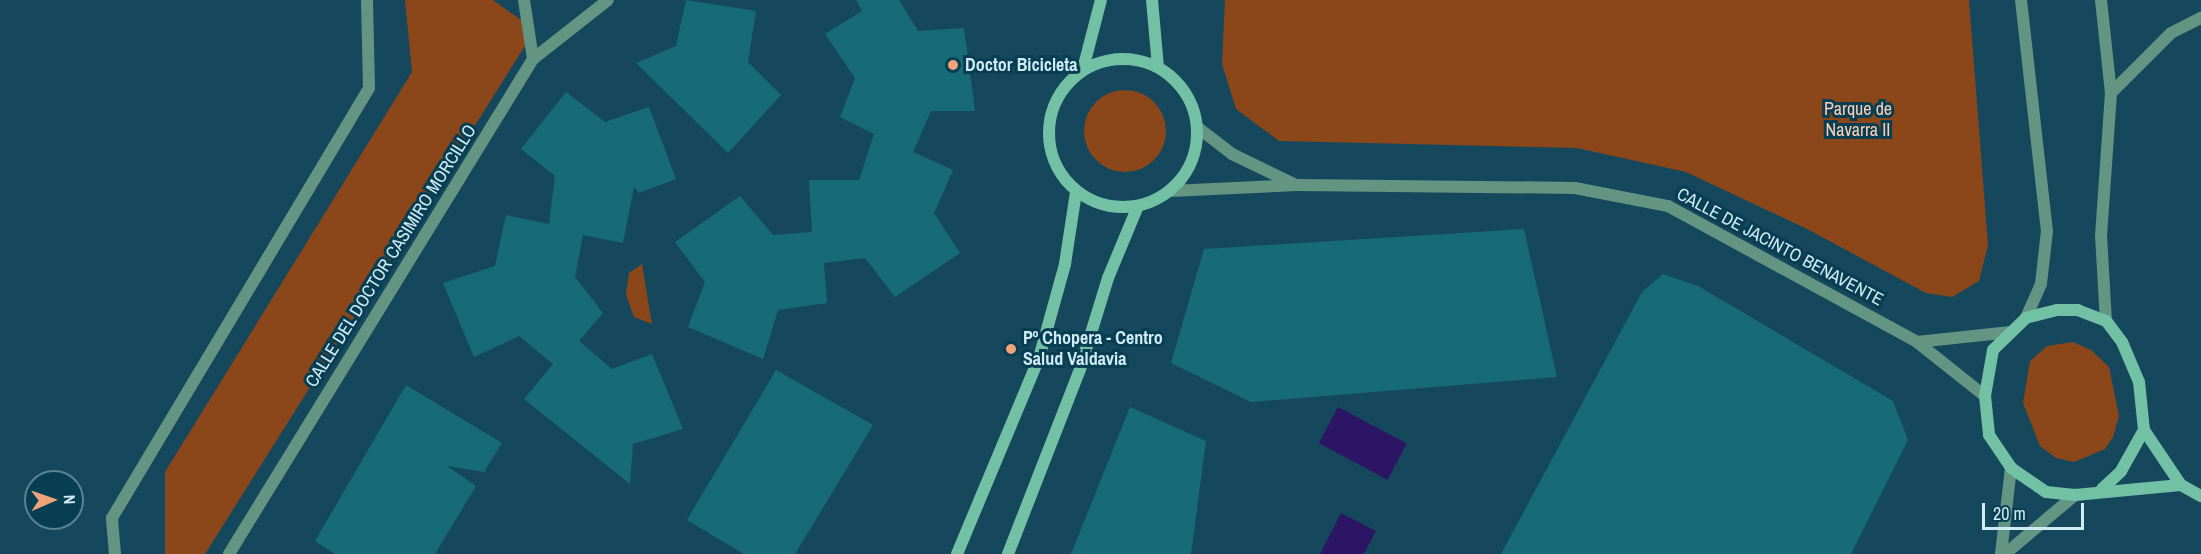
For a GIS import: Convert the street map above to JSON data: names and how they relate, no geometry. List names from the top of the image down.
{
  "streets": {
    "street": ["CALLE DE JACINTO BENAVENTE", "CALLE DEL DOCTOR CASIMIRO MORCILLO"]
  },
  "parks": ["Parque de Navarra II"],
  "places": ["Doctor Bicicleta", "Pº Chopera - Centro Salud Valdavia"],
  "scale_bar": "20 m",
  "north": "right"
}
